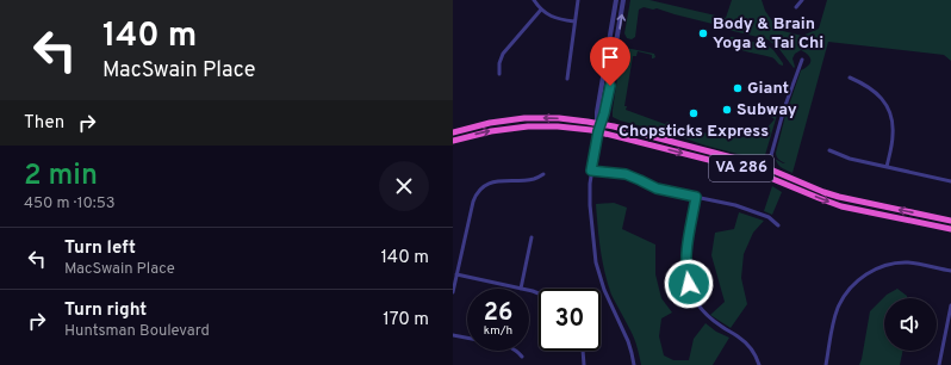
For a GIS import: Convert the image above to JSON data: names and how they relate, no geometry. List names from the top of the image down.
{
  "streets": {
    "highway": ["VA 286"]
  },
  "places": [
    "Body & Brain Yoga & Tai Chi",
    "Giant",
    "Subway",
    "Chopsticks Express"
  ],
  "page": {
    "turn": ["140 m", "MacSwain Place"],
    "then": "Then",
    "heading": ["2 min", "450 m · 10:53"],
    "list": [
      {
        "name": "Turn left",
        "note": "MacSwain Place",
        "value": "140 m"
      },
      {
        "name": "Turn right",
        "note": "Huntsman Boulevard",
        "value": "170 m"
      }
    ],
    "speed": "26 km/h",
    "limit": "30"
  }
}
